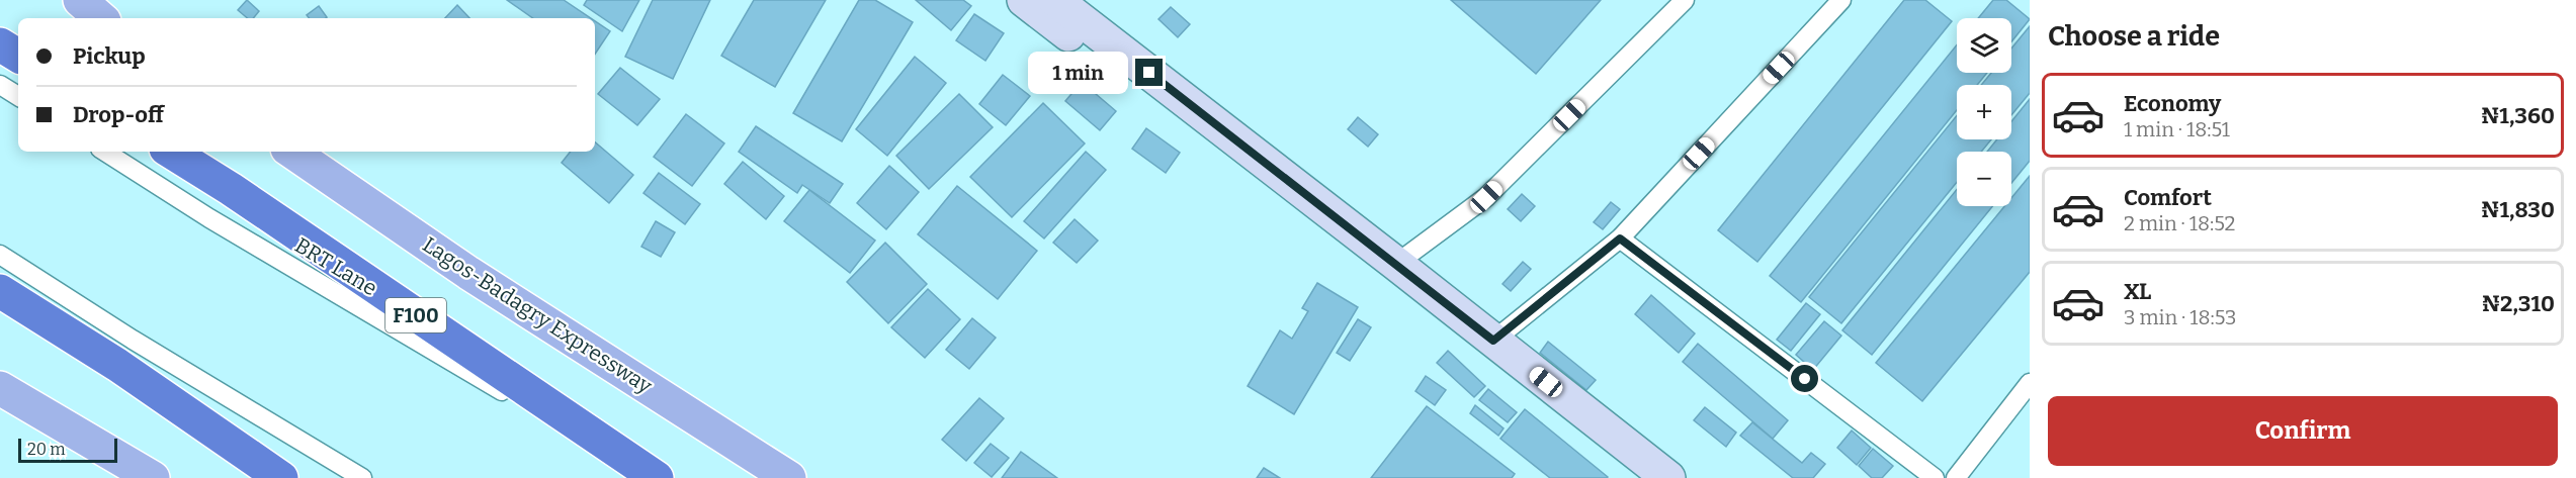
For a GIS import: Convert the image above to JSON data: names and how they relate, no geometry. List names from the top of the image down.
{
  "streets": {
    "highway": ["F100"],
    "main road": ["Lagos-Badagry Expressway"],
    "lane": ["BRT Lane"]
  },
  "scale_bar": "20 m",
  "page": {
    "heading": "Choose a ride",
    "map_buttons": ["+", "−"],
    "banner": ["Pickup", "Drop-off"],
    "bubble": "1 min",
    "list": [
      {
        "name": "Economy",
        "note": "1 min · 18:51",
        "value": "₦1,360"
      },
      {
        "name": "Comfort",
        "note": "2 min · 18:52",
        "value": "₦1,830"
      },
      {
        "name": "XL",
        "note": "3 min · 18:53",
        "value": "₦2,310"
      }
    ],
    "buttons": "Confirm",
    "scale": "20 m"
  }
}
